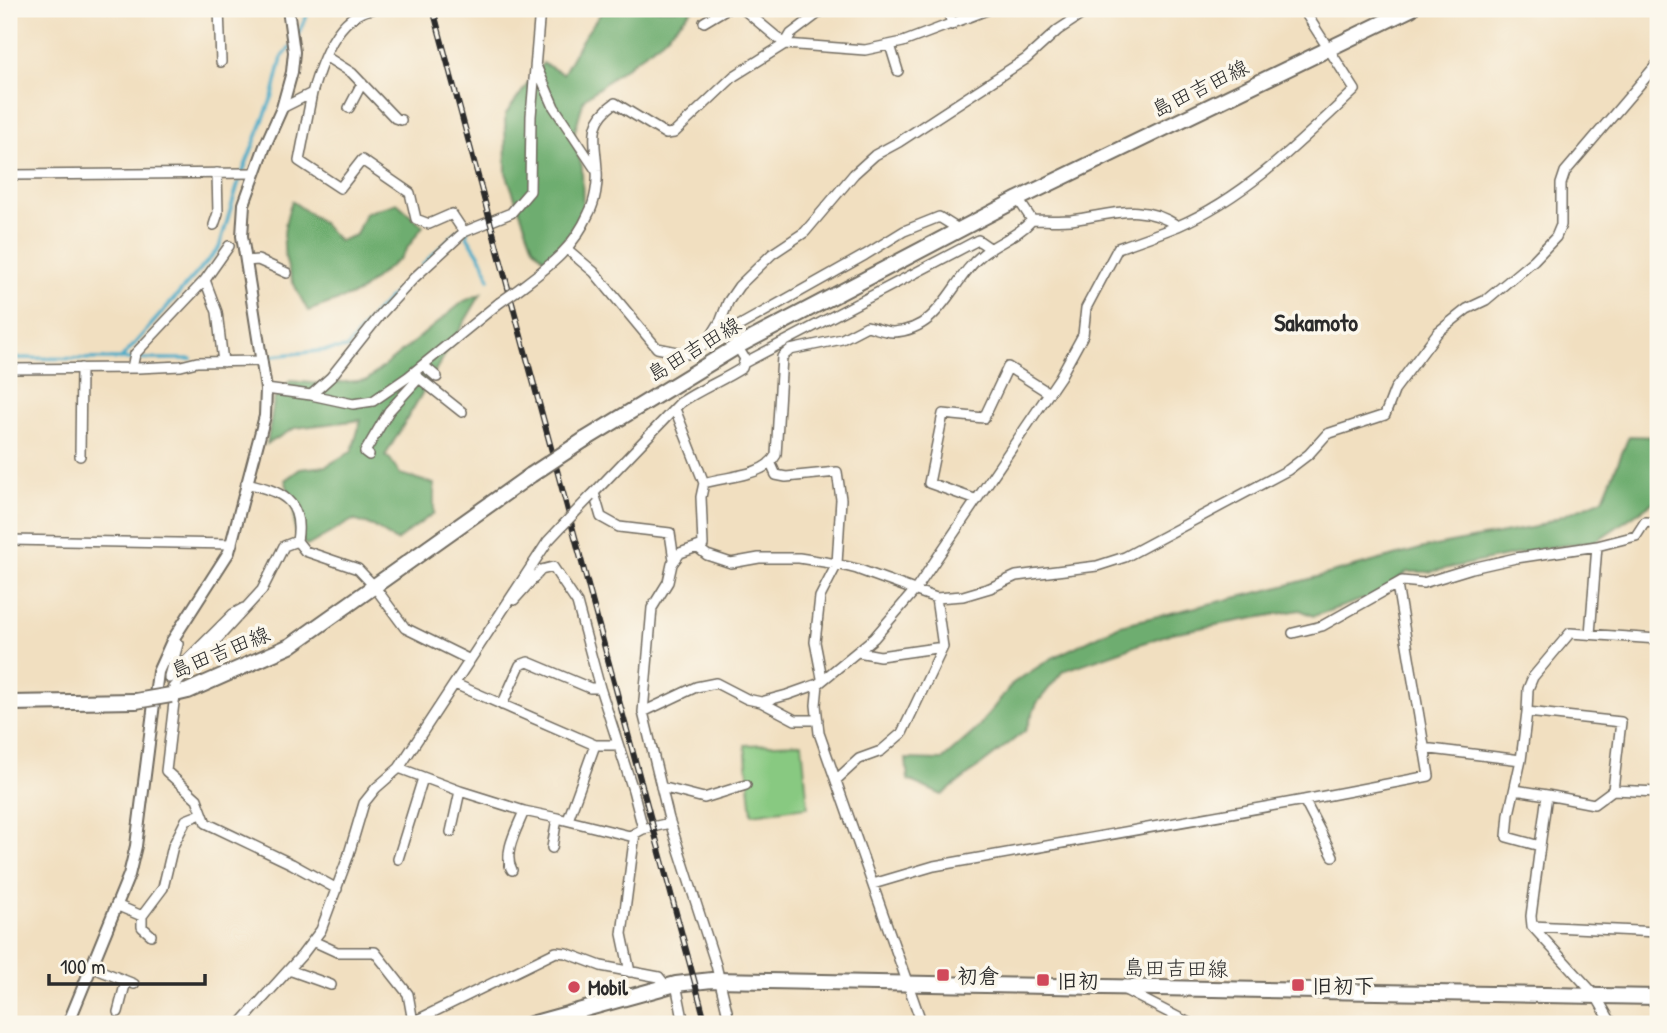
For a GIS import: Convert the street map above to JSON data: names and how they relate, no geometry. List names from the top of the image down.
{
  "streets": {
    "main road": ["島田吉田線"]
  },
  "districts": ["Sakamoto"],
  "places": {
    "transit": ["初倉", "旧初", "旧初下"],
    "other": ["Mobil"]
  },
  "scale_bar": "100 m"
}
